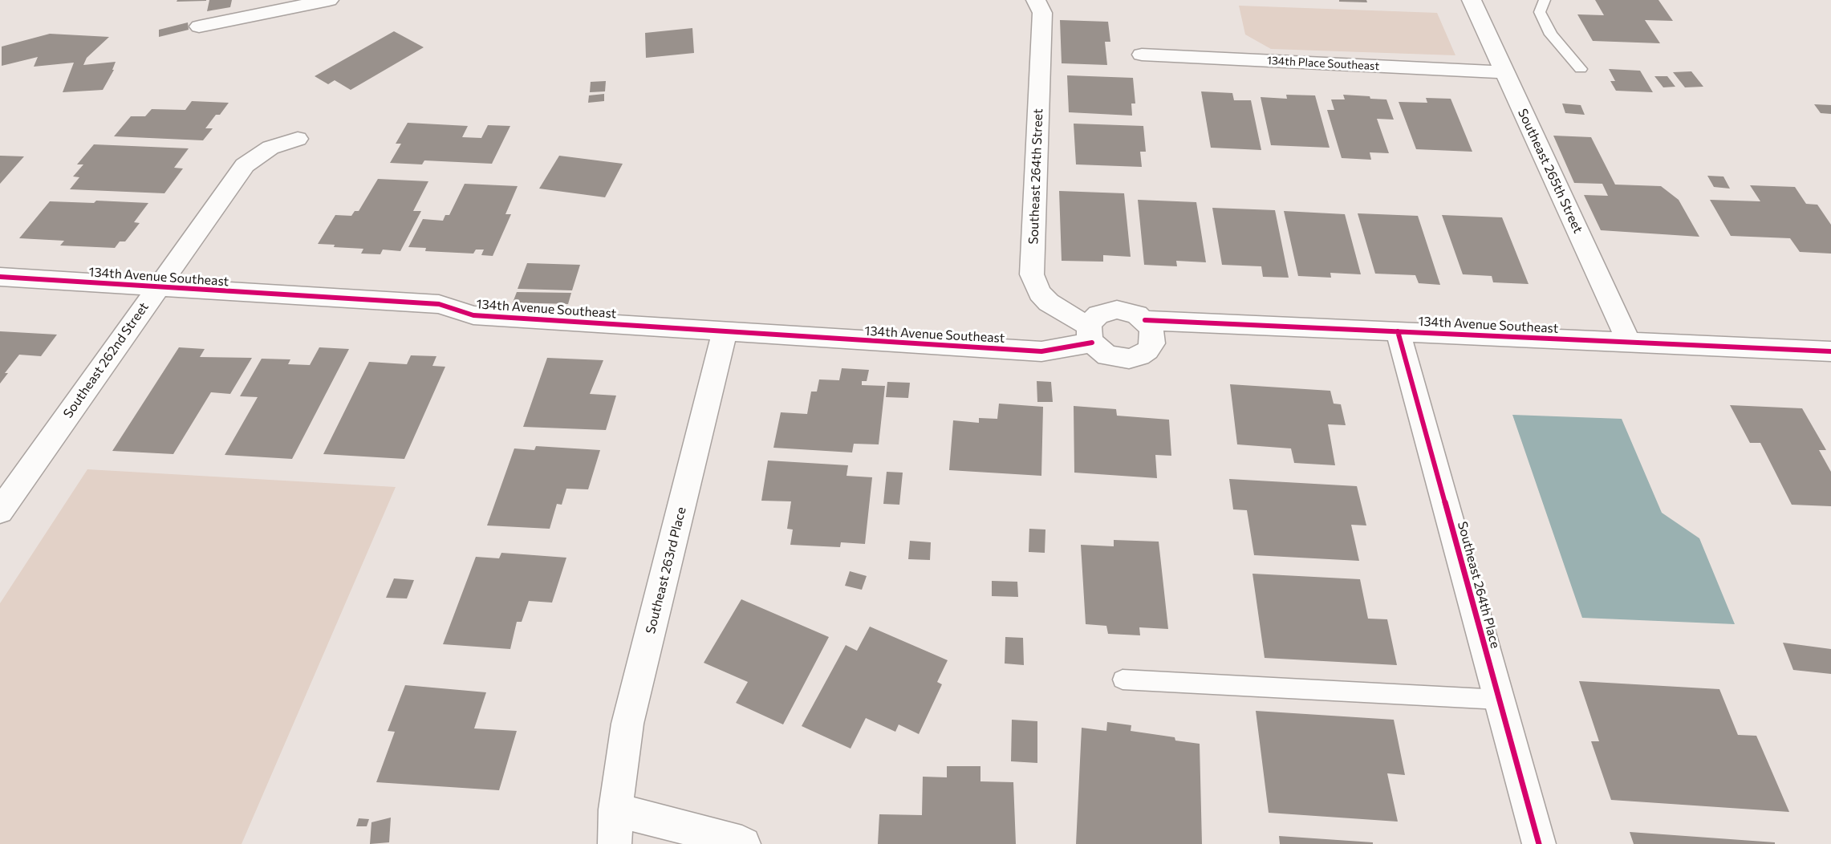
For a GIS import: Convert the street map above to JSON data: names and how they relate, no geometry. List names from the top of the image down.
{
  "streets": {
    "street": [
      "134th Place Southeast",
      "Southeast 265th Street",
      "Southeast 264th Street",
      "134th Avenue Southeast",
      "Southeast 262nd Street",
      "Southeast 263rd Place",
      "Southeast 264th Place"
    ]
  },
  "crossings": [
    ["134th Place Southeast", "Southeast 265th Street"],
    ["Southeast 265th Street", "134th Avenue Southeast"],
    ["Southeast 264th Street", "134th Avenue Southeast"],
    ["134th Avenue Southeast", "Southeast 262nd Street"],
    ["134th Avenue Southeast", "Southeast 263rd Place"],
    ["134th Avenue Southeast", "Southeast 264th Place"]
  ]
}
